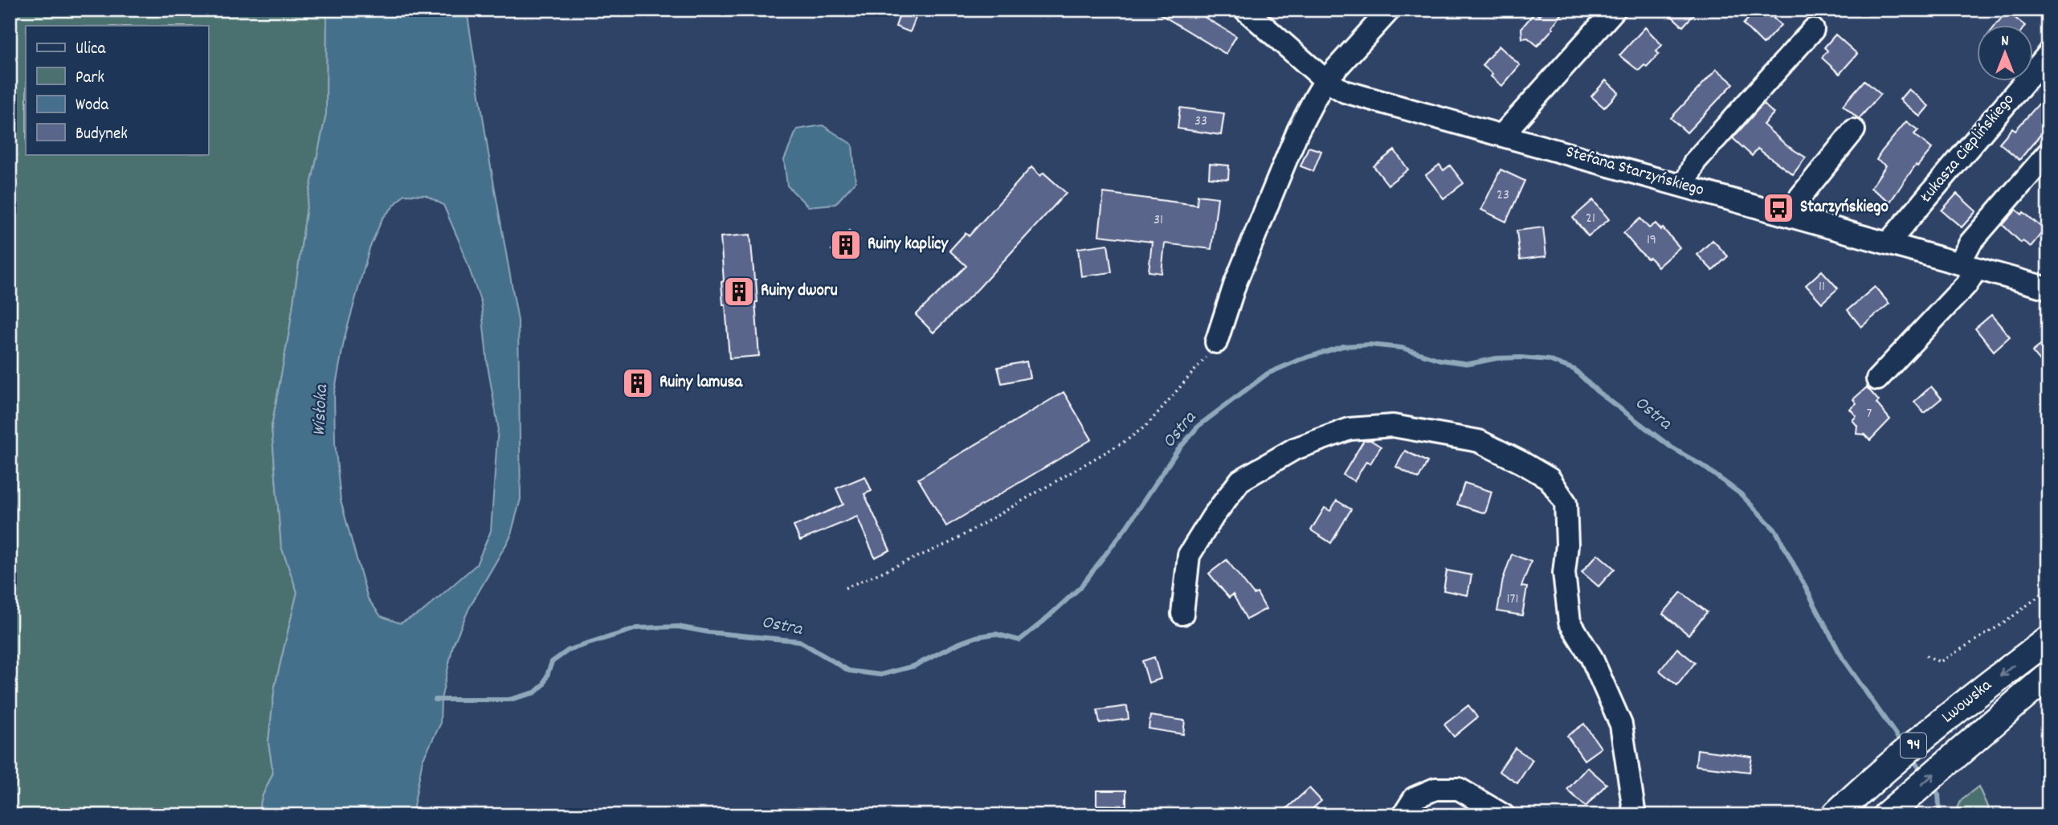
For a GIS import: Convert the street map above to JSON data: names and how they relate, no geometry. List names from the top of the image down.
{
  "streets": {
    "main road": ["Lwowska", "94"],
    "street": ["Łukasza Cieplińskiego", "Stefana Starzyńskiego"]
  },
  "crossings": [
    ["Łukasza Cieplińskiego", "Stefana Starzyńskiego"]
  ],
  "water": ["Wisłoka", "Ostra"],
  "places": {
    "bus stop": ["Starzyńskiego"],
    "building": ["Ruiny kaplicy", "Ruiny dworu", "Ruiny lamusa"]
  },
  "house_numbers": [
    "33",
    "23",
    "21",
    "31",
    "19",
    "11",
    "7",
    "171"
  ],
  "legend": [
    "Ulica",
    "Park",
    "Woda",
    "Budynek"
  ],
  "north": "top"
}
